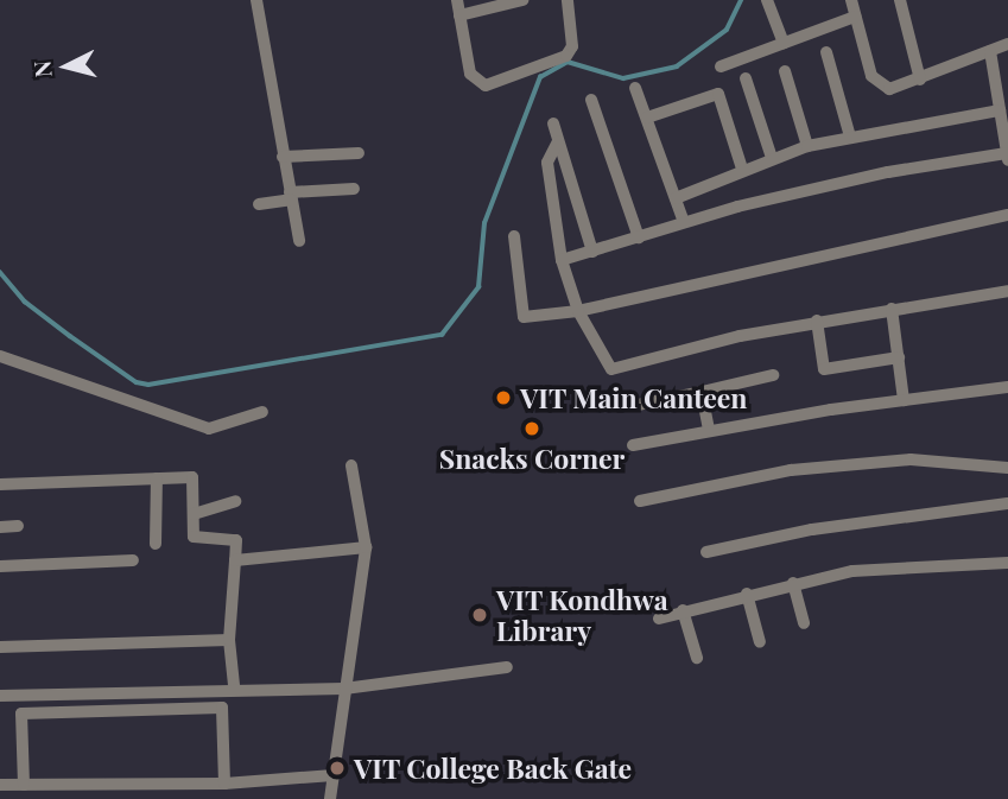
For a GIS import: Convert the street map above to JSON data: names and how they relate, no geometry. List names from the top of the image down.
{
  "places": [
    "VIT Main Canteen",
    "Snacks Corner",
    "VIT Kondhwa Library",
    "VIT College Back Gate"
  ],
  "north": "left"
}
